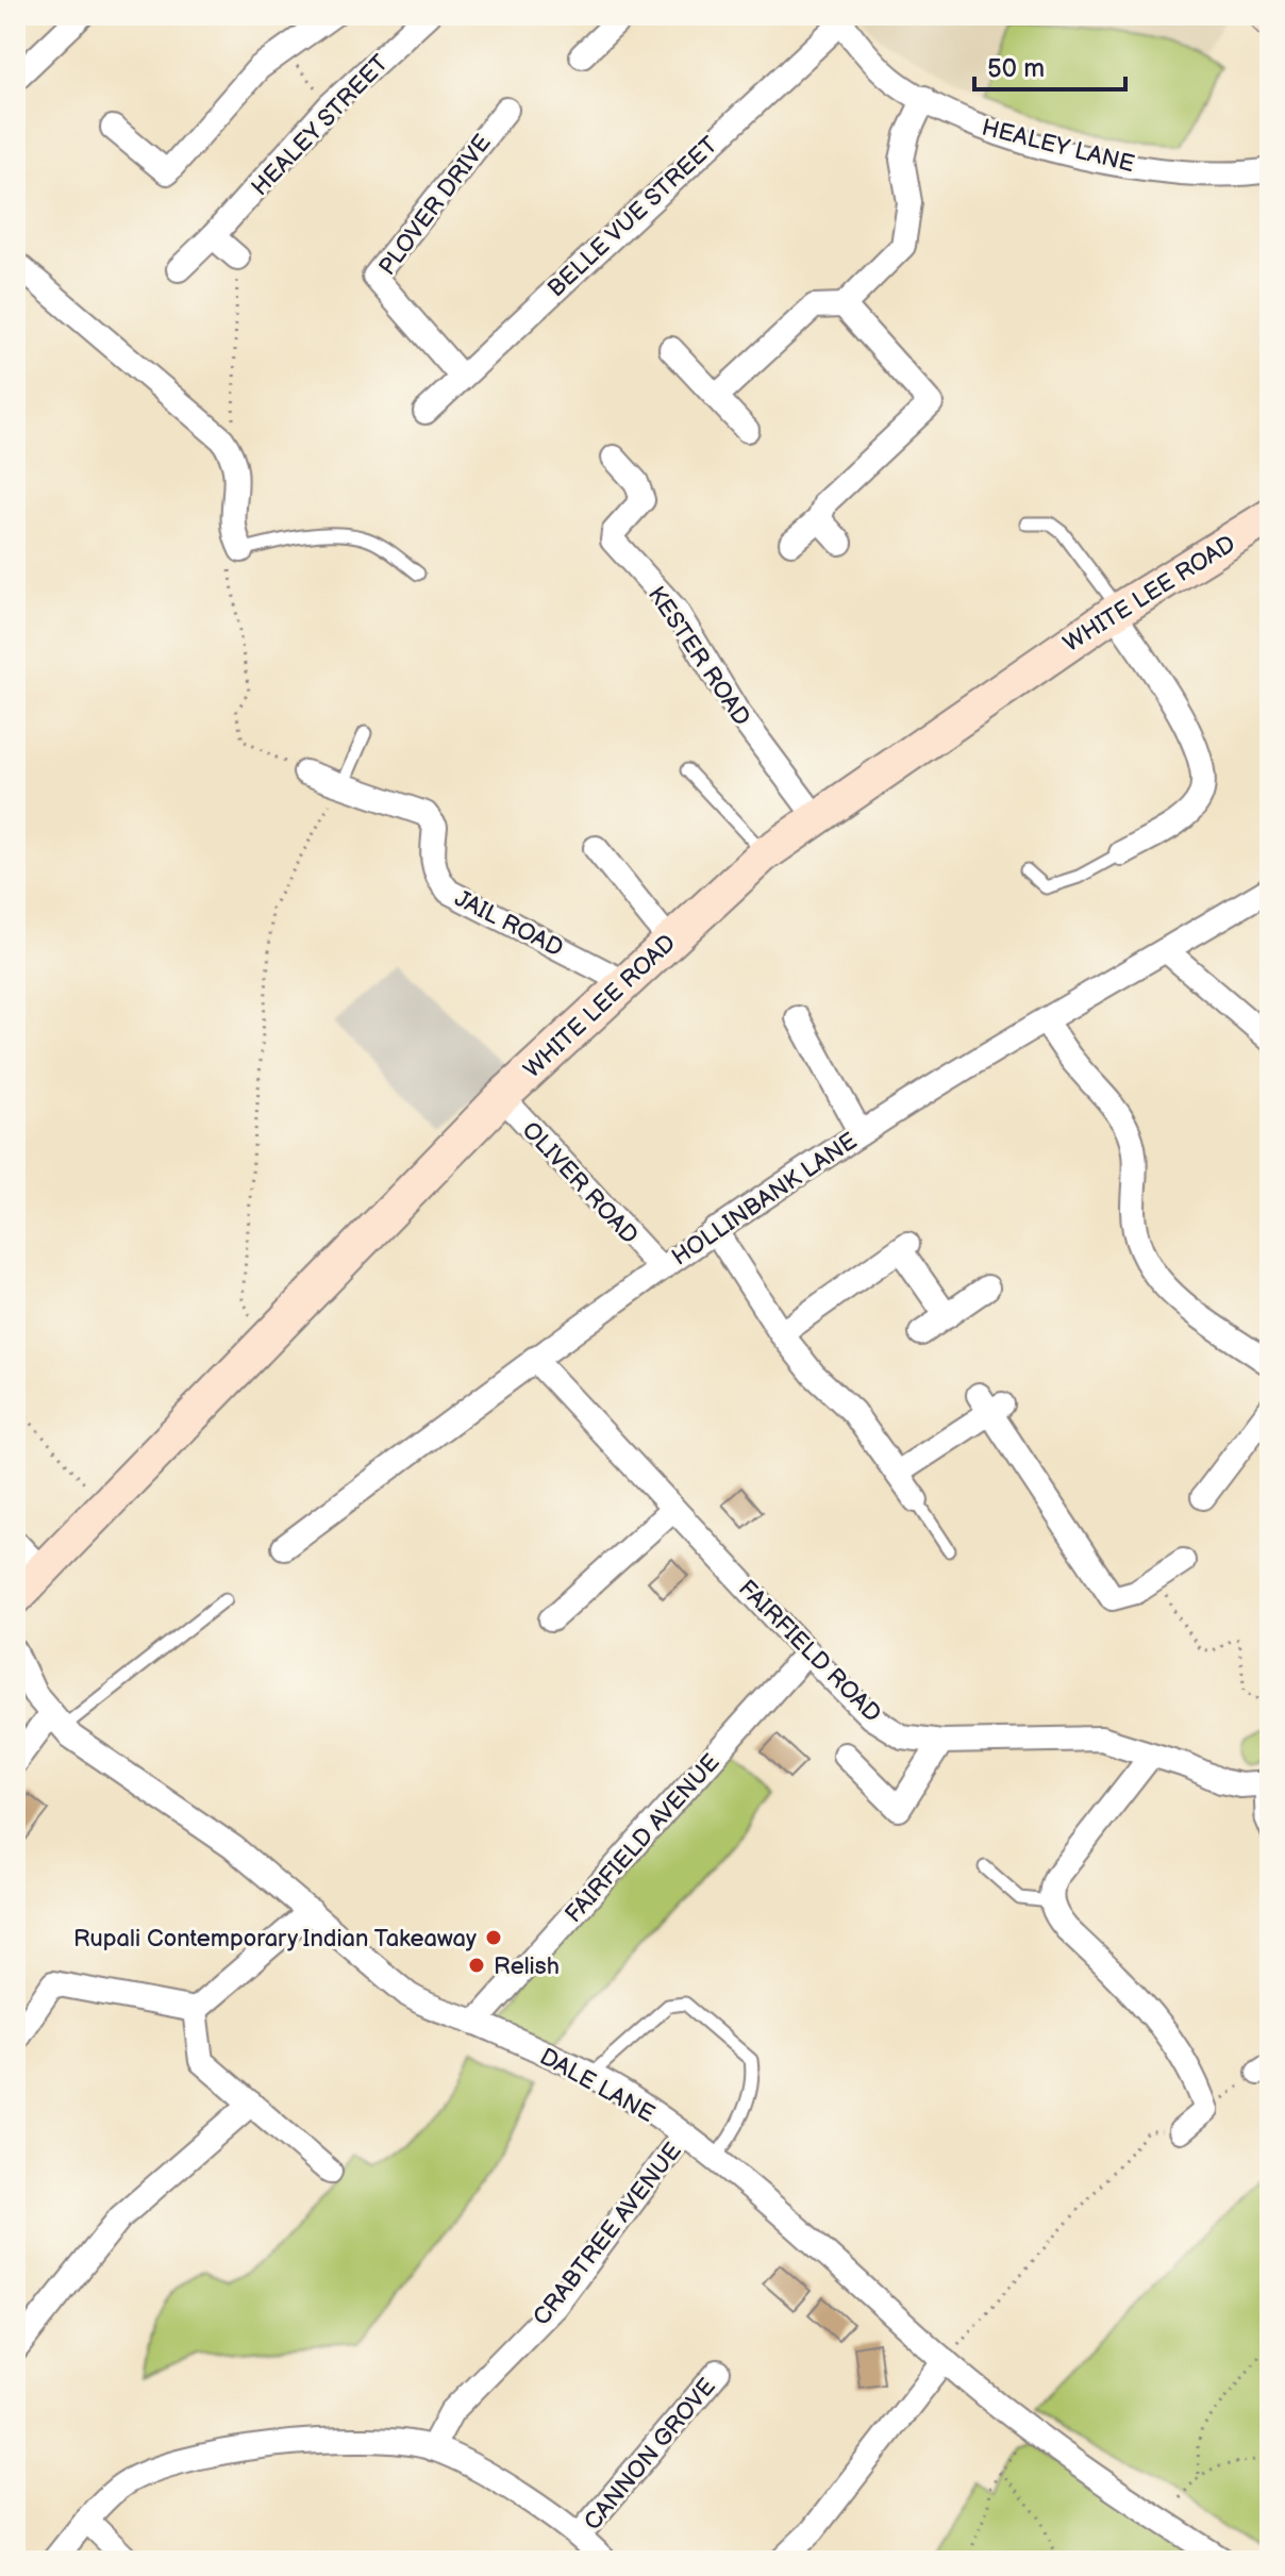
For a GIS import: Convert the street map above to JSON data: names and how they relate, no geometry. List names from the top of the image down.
{
  "streets": {
    "main road": ["WHITE LEE ROAD"],
    "street": [
      "HEALEY STREET",
      "HEALEY LANE",
      "PLOVER DRIVE",
      "BELLE VUE STREET",
      "KESTER ROAD",
      "JAIL ROAD",
      "OLIVER ROAD",
      "HOLLINBANK LANE",
      "FAIRFIELD ROAD",
      "FAIRFIELD AVENUE",
      "DALE LANE",
      "CRABTREE AVENUE",
      "CANNON GROVE"
    ]
  },
  "crossings": [
    ["HEALEY LANE", "BELLE VUE STREET"],
    ["PLOVER DRIVE", "BELLE VUE STREET"],
    ["WHITE LEE ROAD", "KESTER ROAD"],
    ["WHITE LEE ROAD", "JAIL ROAD"],
    ["WHITE LEE ROAD", "OLIVER ROAD"],
    ["OLIVER ROAD", "HOLLINBANK LANE"],
    ["HOLLINBANK LANE", "FAIRFIELD ROAD"],
    ["FAIRFIELD ROAD", "FAIRFIELD AVENUE"],
    ["FAIRFIELD AVENUE", "DALE LANE"],
    ["DALE LANE", "CRABTREE AVENUE"]
  ],
  "places": ["Rupali Contemporary Indian Takeaway", "Relish"],
  "scale_bar": "50 m"
}
